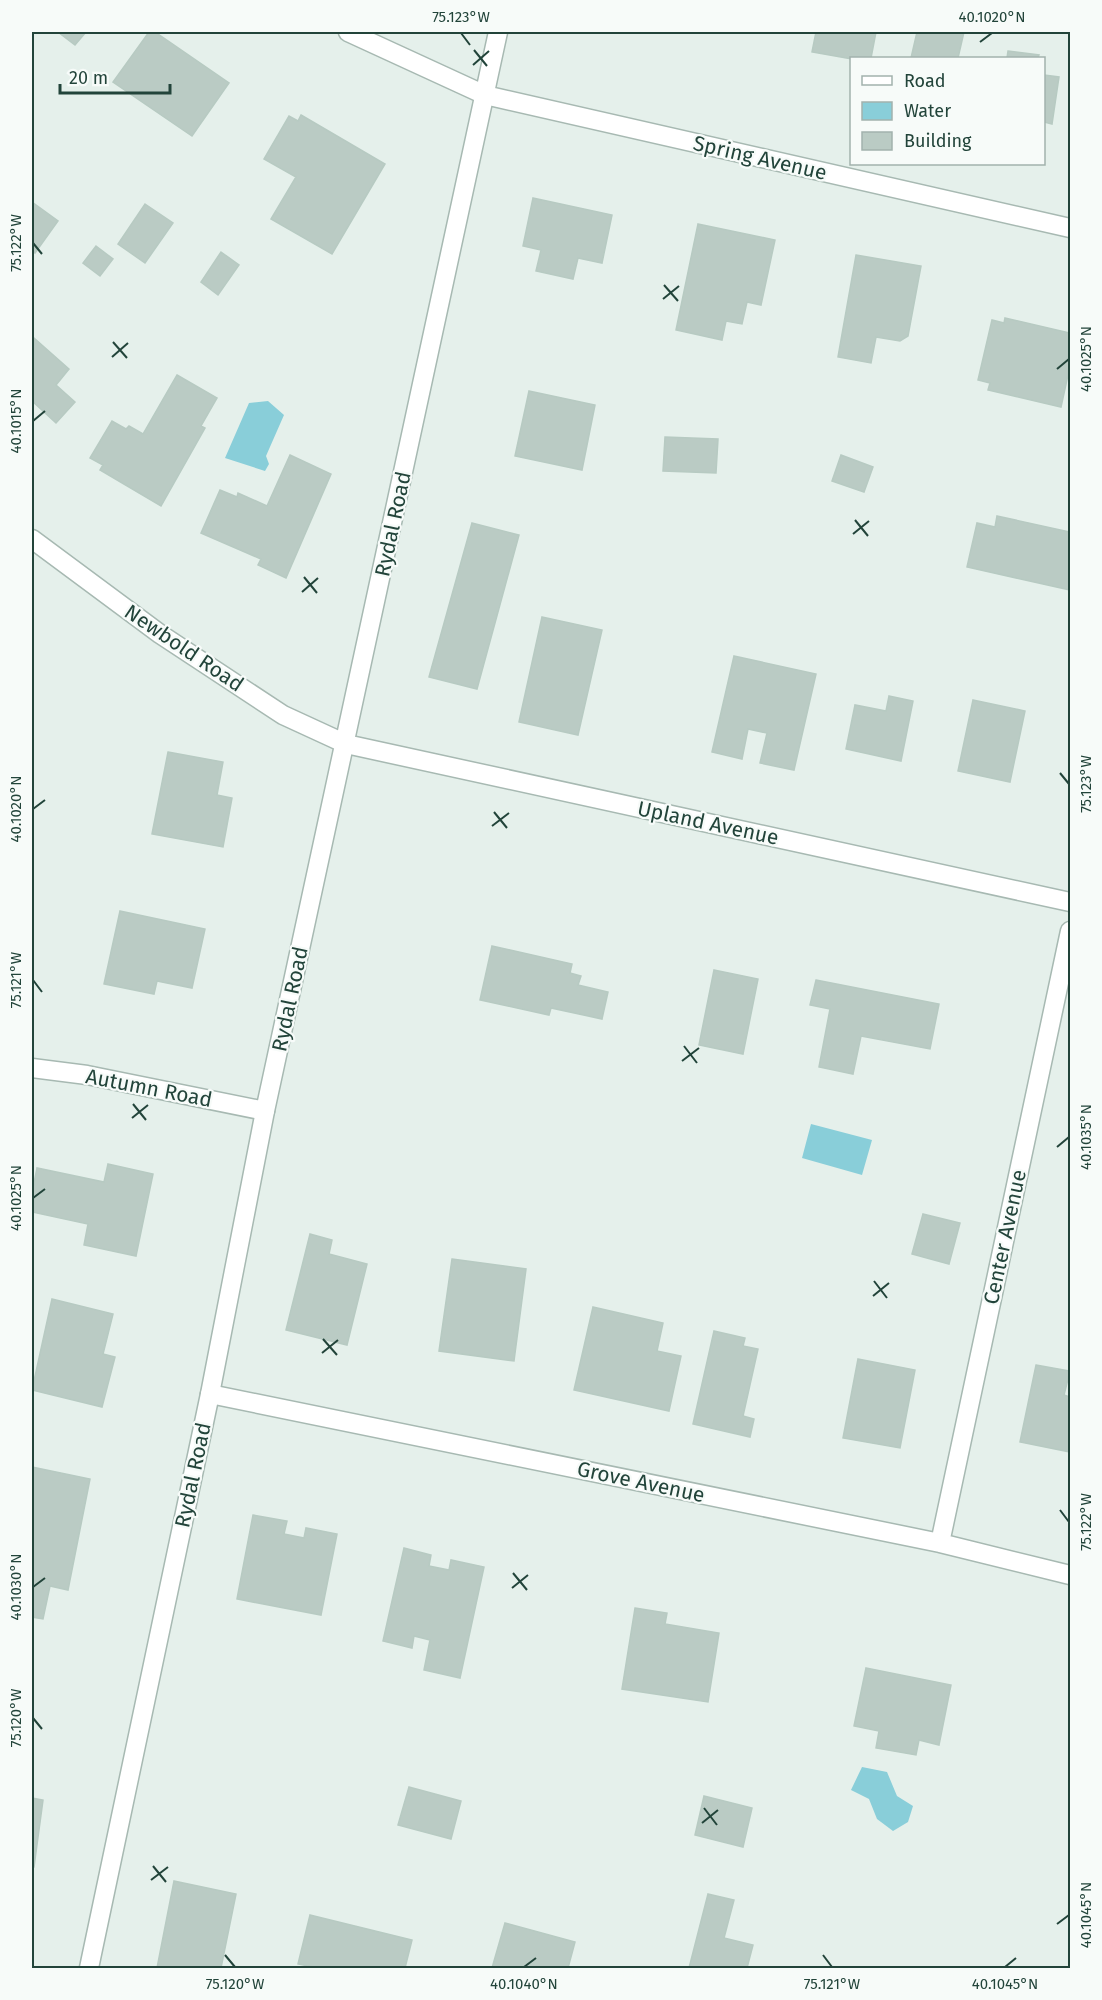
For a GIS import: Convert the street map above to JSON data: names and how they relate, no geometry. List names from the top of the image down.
{
  "streets": {
    "street": [
      "Spring Avenue",
      "Rydal Road",
      "Newbold Road",
      "Upland Avenue",
      "Autumn Road",
      "Center Avenue",
      "Grove Avenue"
    ]
  },
  "crossings": [
    ["Spring Avenue", "Rydal Road"],
    ["Rydal Road", "Newbold Road"],
    ["Rydal Road", "Upland Avenue"],
    ["Rydal Road", "Autumn Road"],
    ["Rydal Road", "Grove Avenue"],
    ["Newbold Road", "Upland Avenue"],
    ["Center Avenue", "Grove Avenue"]
  ],
  "legend": ["Road", "Water", "Building"],
  "scale_bar": "20 m",
  "coordinates": [
    "75.123°W",
    "40.1020°N",
    "75.122°W",
    "40.1025°N",
    "40.1015°N",
    "75.121°W",
    "40.1035°N",
    "40.1030°N",
    "75.120°W",
    "40.1045°N",
    "40.1040°N"
  ]
}
